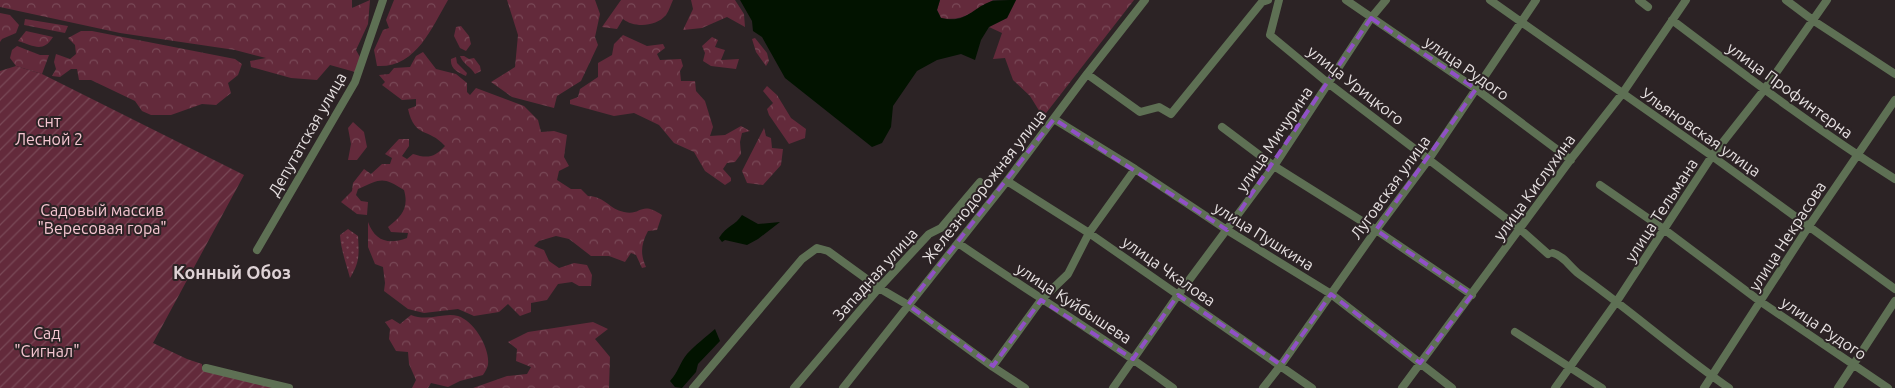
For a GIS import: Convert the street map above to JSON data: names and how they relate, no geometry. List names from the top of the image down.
{
  "streets": {
    "street": [
      "улица Рудого",
      "улица Урицкого",
      "улица Профинтерна",
      "Ульяновская улица",
      "Депутатская улица",
      "улица Мичурина",
      "Железнодорожная улица",
      "Луговская улица",
      "улица Кислухина",
      "улица Тельмана",
      "улица Пушкина",
      "улица Некрасова",
      "улица Чкалова",
      "Западная улица",
      "улица Куйбышева"
    ]
  },
  "crossings": [
    ["улица Рудого", "улица Мичурина"],
    ["улица Рудого", "Луговская улица"],
    ["улица Рудого", "улица Кислухина"],
    ["улица Рудого", "улица Тельмана"],
    ["улица Рудого", "улица Некрасова"],
    ["улица Урицкого", "улица Мичурина"],
    ["улица Урицкого", "Луговская улица"],
    ["улица Урицкого", "улица Кислухина"],
    ["улица Урицкого", "улица Тельмана"],
    ["улица Урицкого", "улица Некрасова"],
    ["улица Профинтерна", "улица Кислухина"],
    ["улица Профинтерна", "улица Тельмана"],
    ["улица Профинтерна", "улица Некрасова"],
    ["Ульяновская улица", "Луговская улица"],
    ["Ульяновская улица", "улица Кислухина"],
    ["Ульяновская улица", "улица Тельмана"],
    ["Ульяновская улица", "улица Некрасова"],
    ["улица Мичурина", "улица Пушкина"],
    ["улица Мичурина", "улица Чкалова"],
    ["улица Мичурина", "улица Куйбышева"],
    ["Железнодорожная улица", "улица Пушкина"],
    ["Железнодорожная улица", "улица Чкалова"],
    ["Железнодорожная улица", "улица Куйбышева"],
    ["Луговская улица", "улица Пушкина"],
    ["Луговская улица", "улица Чкалова"],
    ["улица Кислухина", "улица Пушкина"]
  ],
  "districts": ["Конный Обоз"],
  "parks": ["снт Лесной 2", "Садовый массив \"Вересовая гора\"", "Сад \"Сигнал\""]
}
